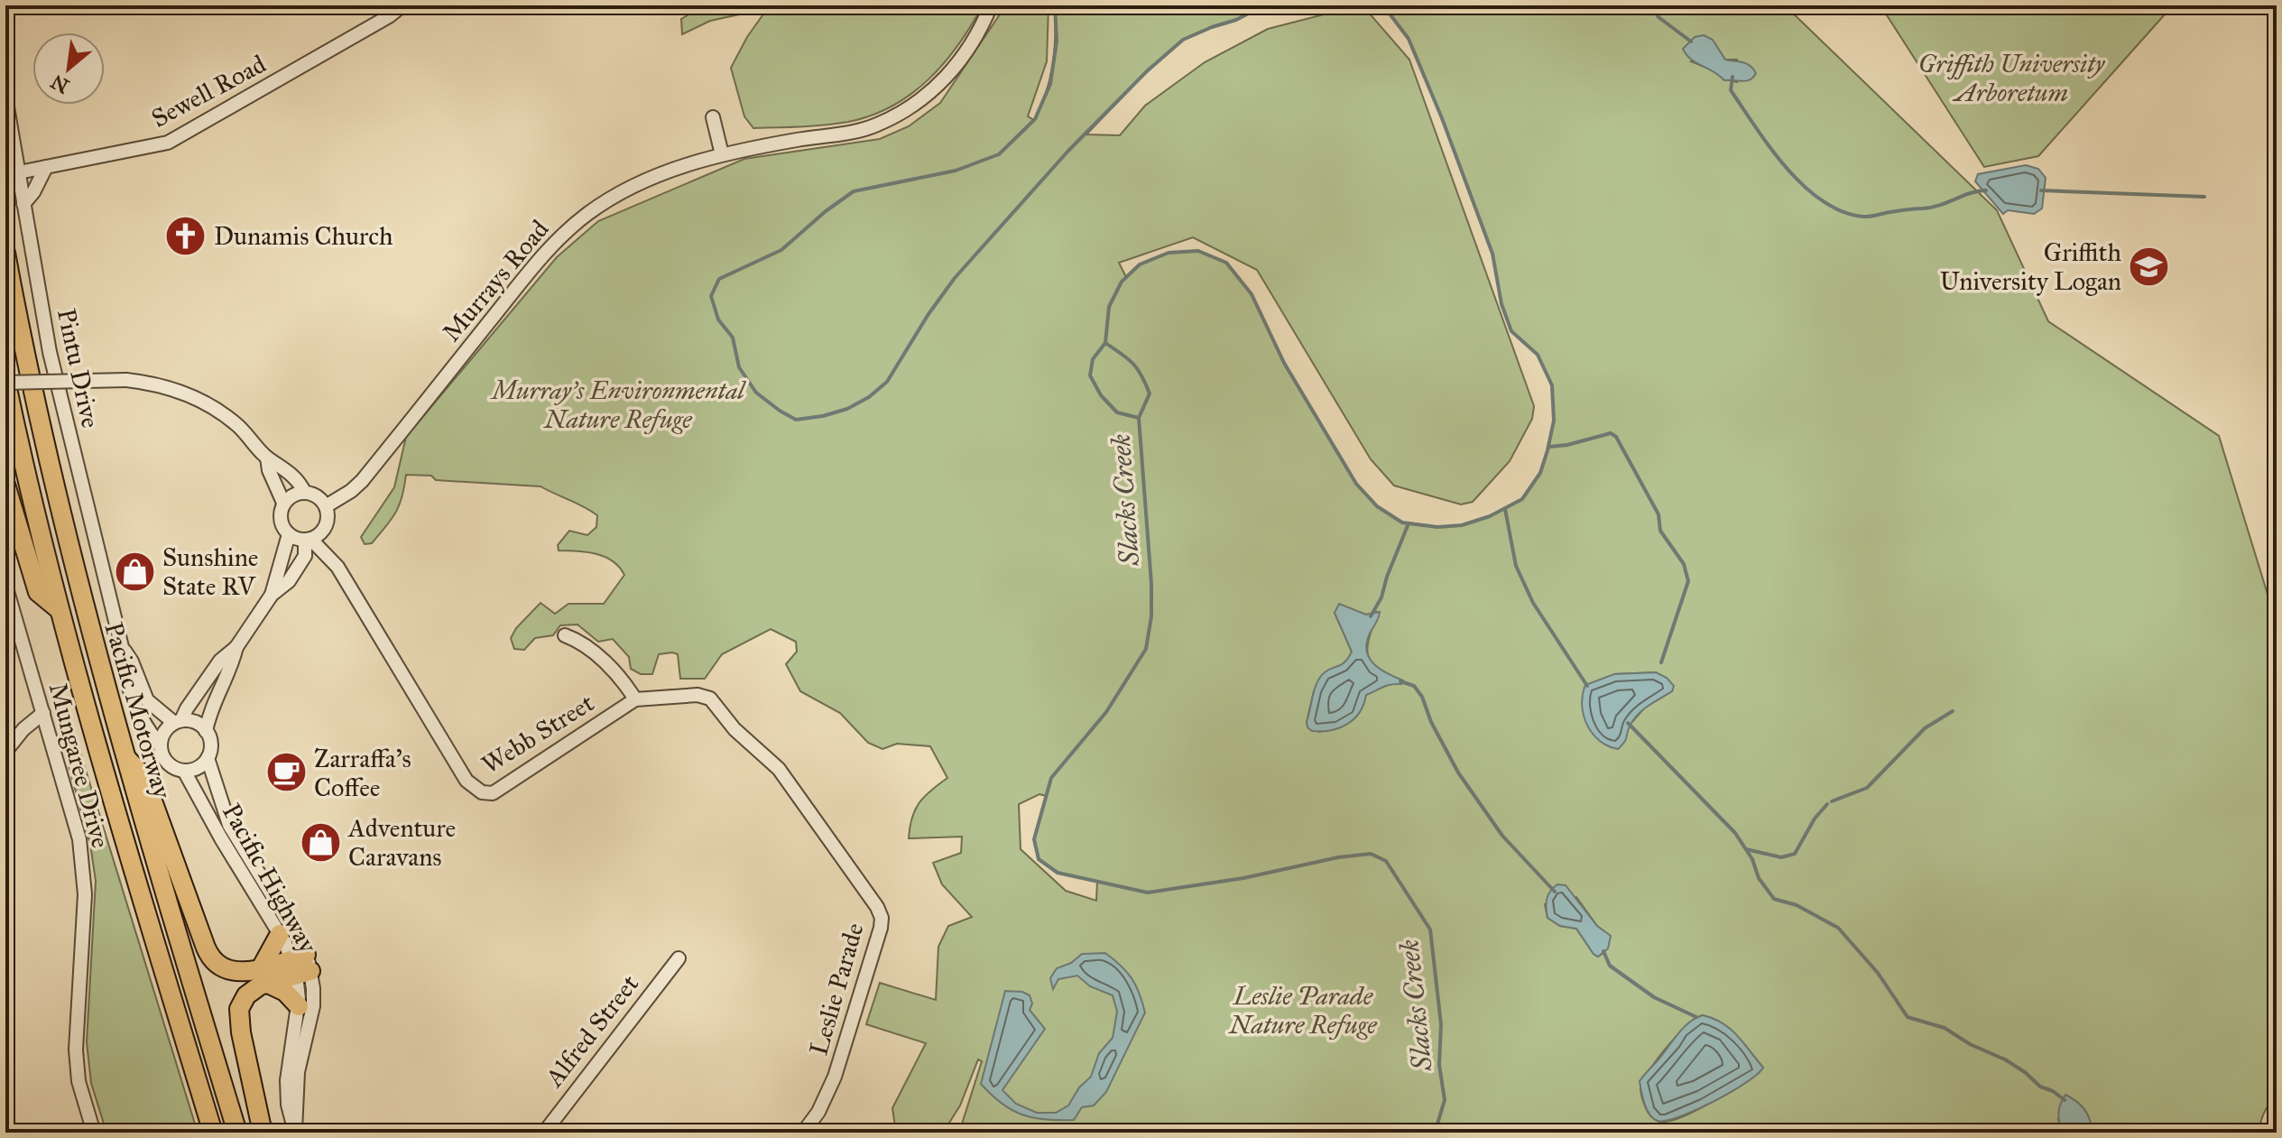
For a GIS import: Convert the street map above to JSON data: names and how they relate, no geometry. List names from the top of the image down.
{
  "streets": {
    "highway": ["Pacific Motorway"],
    "street": [
      "Sewell Road",
      "Murrays Road",
      "Pintu Drive",
      "Webb Street",
      "Mungaree Drive",
      "Pacific Highway",
      "Leslie Parade",
      "Alfred Street"
    ]
  },
  "crossings": [
    ["Sewell Road", "Pintu Drive"],
    ["Murrays Road", "Webb Street"],
    ["Pintu Drive", "Pacific Highway"],
    ["Webb Street", "Leslie Parade"]
  ],
  "water": ["Slacks Creek"],
  "parks": ["Griffith University Arboretum", "Murray's Environmental Nature Refuge", "Leslie Parade Nature Refuge"],
  "places": {
    "church": ["Dunamis Church"],
    "school or university": ["Griffith University Logan"],
    "shop": ["Sunshine State RV", "Adventure Caravans"],
    "cafe": ["Zarraffa's Coffee"]
  },
  "north": "bottom left"
}
